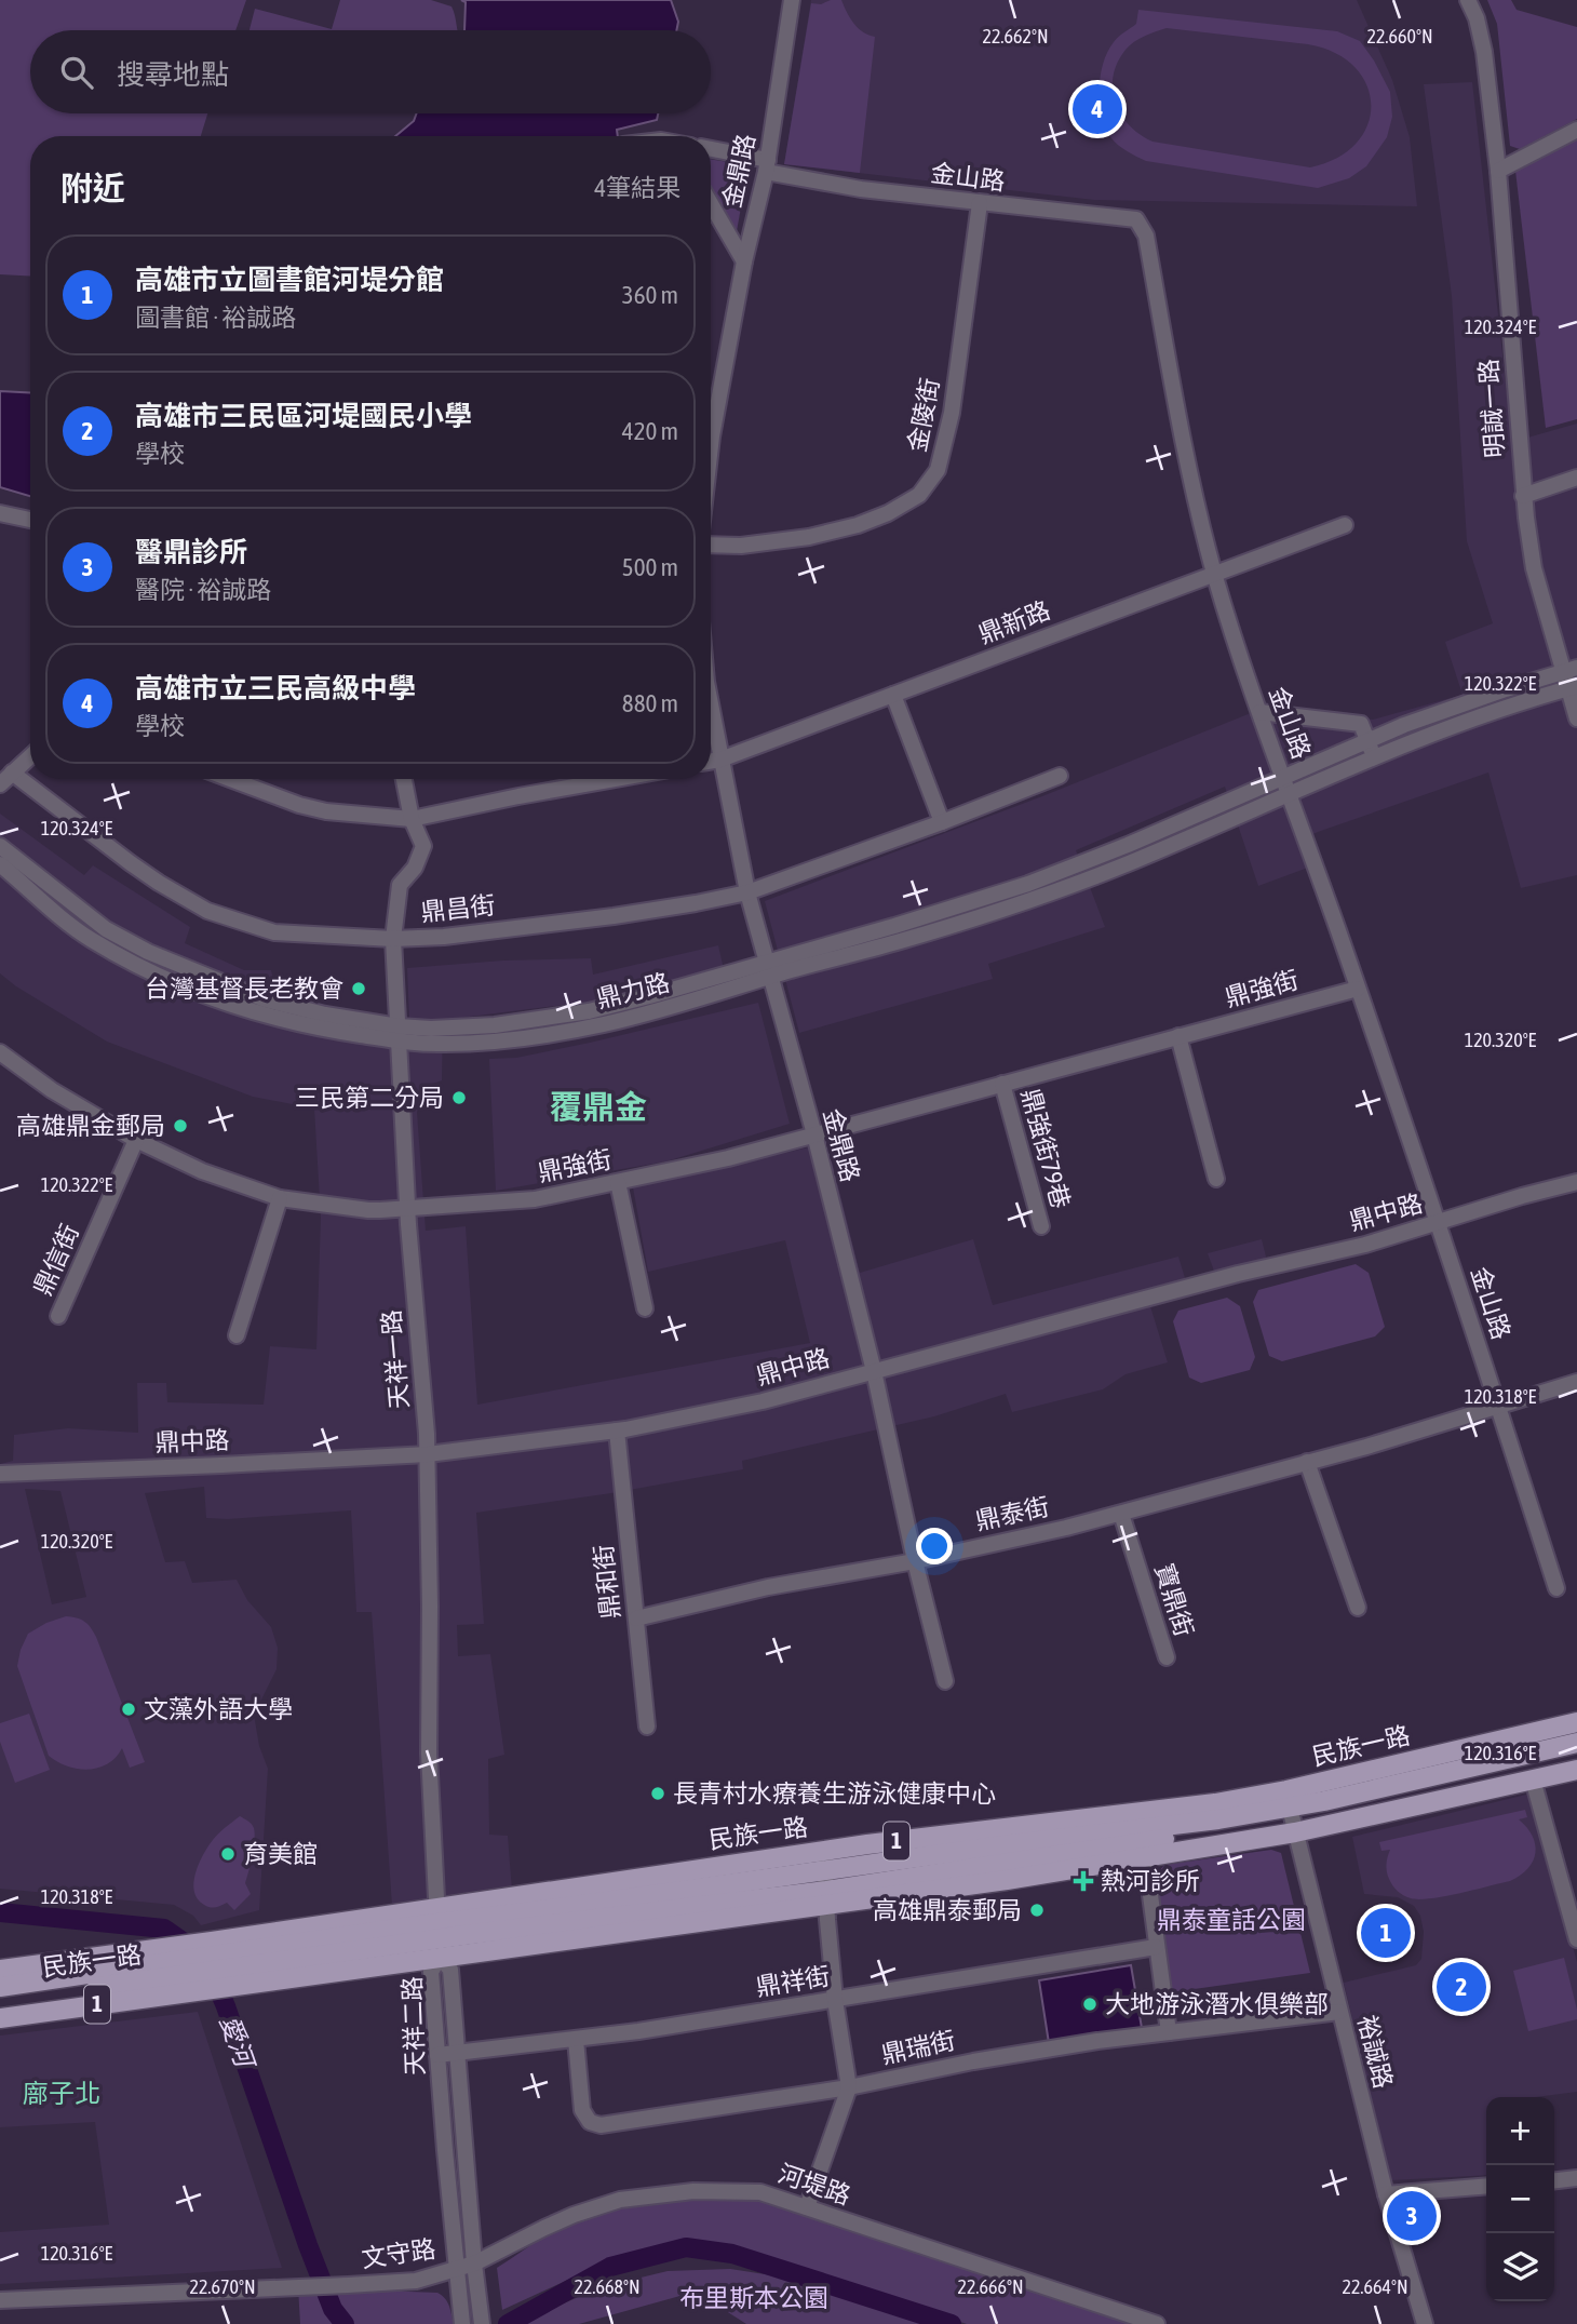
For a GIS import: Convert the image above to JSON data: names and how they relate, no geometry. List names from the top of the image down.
{
  "streets": {
    "main road": ["民族一路", "1"],
    "street": [
      "金鼎路",
      "金山路",
      "明誠一路",
      "金陵街",
      "鼎新路",
      "鼎昌街",
      "鼎強街",
      "鼎力路",
      "鼎強街79巷",
      "鼎中路",
      "鼎信街",
      "天祥一路",
      "鼎泰街",
      "鼎和街",
      "寶鼎街",
      "鼎祥街",
      "天祥二路",
      "鼎瑞街",
      "裕誠路",
      "河堤路",
      "文守路"
    ]
  },
  "crossings": [
    ["金鼎路", "金山路"],
    ["金鼎路", "鼎新路"],
    ["金鼎路", "鼎昌街"],
    ["金鼎路", "鼎強街"],
    ["金鼎路", "鼎力路"],
    ["金鼎路", "鼎中路"],
    ["金鼎路", "鼎泰街"],
    ["金山路", "金陵街"],
    ["金山路", "鼎新路"],
    ["金山路", "鼎強街"],
    ["金山路", "鼎力路"],
    ["金山路", "鼎中路"],
    ["金山路", "鼎泰街"],
    ["明誠一路", "鼎力路"],
    ["鼎昌街", "天祥一路"],
    ["鼎強街", "鼎強街79巷"],
    ["鼎強街", "鼎信街"],
    ["鼎強街", "天祥一路"],
    ["鼎力路", "天祥一路"],
    ["鼎中路", "天祥一路"],
    ["鼎中路", "鼎和街"],
    ["天祥一路", "民族一路"],
    ["天祥一路", "天祥二路"],
    ["鼎泰街", "鼎和街"],
    ["鼎泰街", "寶鼎街"],
    ["民族一路", "1"],
    ["民族一路", "天祥二路"],
    ["民族一路", "裕誠路"],
    ["鼎祥街", "天祥二路"],
    ["鼎祥街", "鼎瑞街"],
    ["天祥二路", "河堤路"],
    ["天祥二路", "文守路"],
    ["鼎瑞街", "裕誠路"],
    ["河堤路", "文守路"]
  ],
  "districts": ["覆鼎金", "廍子北"],
  "water": ["愛河"],
  "parks": ["鼎泰童話公園", "布里斯本公園"],
  "places": {
    "other": [
      "台灣基督長老教會",
      "三民第二分局",
      "高雄鼎金郵局",
      "文藻外語大學",
      "長青村水療養生游泳健康中心",
      "育美館",
      "高雄鼎泰郵局",
      "大地游泳潛水俱樂部"
    ],
    "health": ["熱河診所"]
  },
  "page": {
    "search": "搜尋地點",
    "pins": [
      "4",
      "1",
      "2",
      "3"
    ],
    "heading": ["附近", "4筆結果"],
    "list": [
      {
        "mark": "1",
        "name": "高雄市立圖書館河堤分館",
        "note": "圖書館 · 裕誠路",
        "value": "360 m"
      },
      {
        "mark": "2",
        "name": "高雄市三民區河堤國民小學",
        "note": "學校",
        "value": "420 m"
      },
      {
        "mark": "3",
        "name": "醫鼎診所",
        "note": "醫院 · 裕誠路",
        "value": "500 m"
      },
      {
        "mark": "4",
        "name": "高雄市立三民高級中學",
        "note": "學校",
        "value": "880 m"
      }
    ],
    "map_buttons": ["+", "−"]
  },
  "coordinates": [
    "22.662°N",
    "22.660°N",
    "120.324°E",
    "120.322°E",
    "120.320°E",
    "120.318°E",
    "120.316°E",
    "22.670°N",
    "22.668°N",
    "22.666°N",
    "22.664°N"
  ]
}
